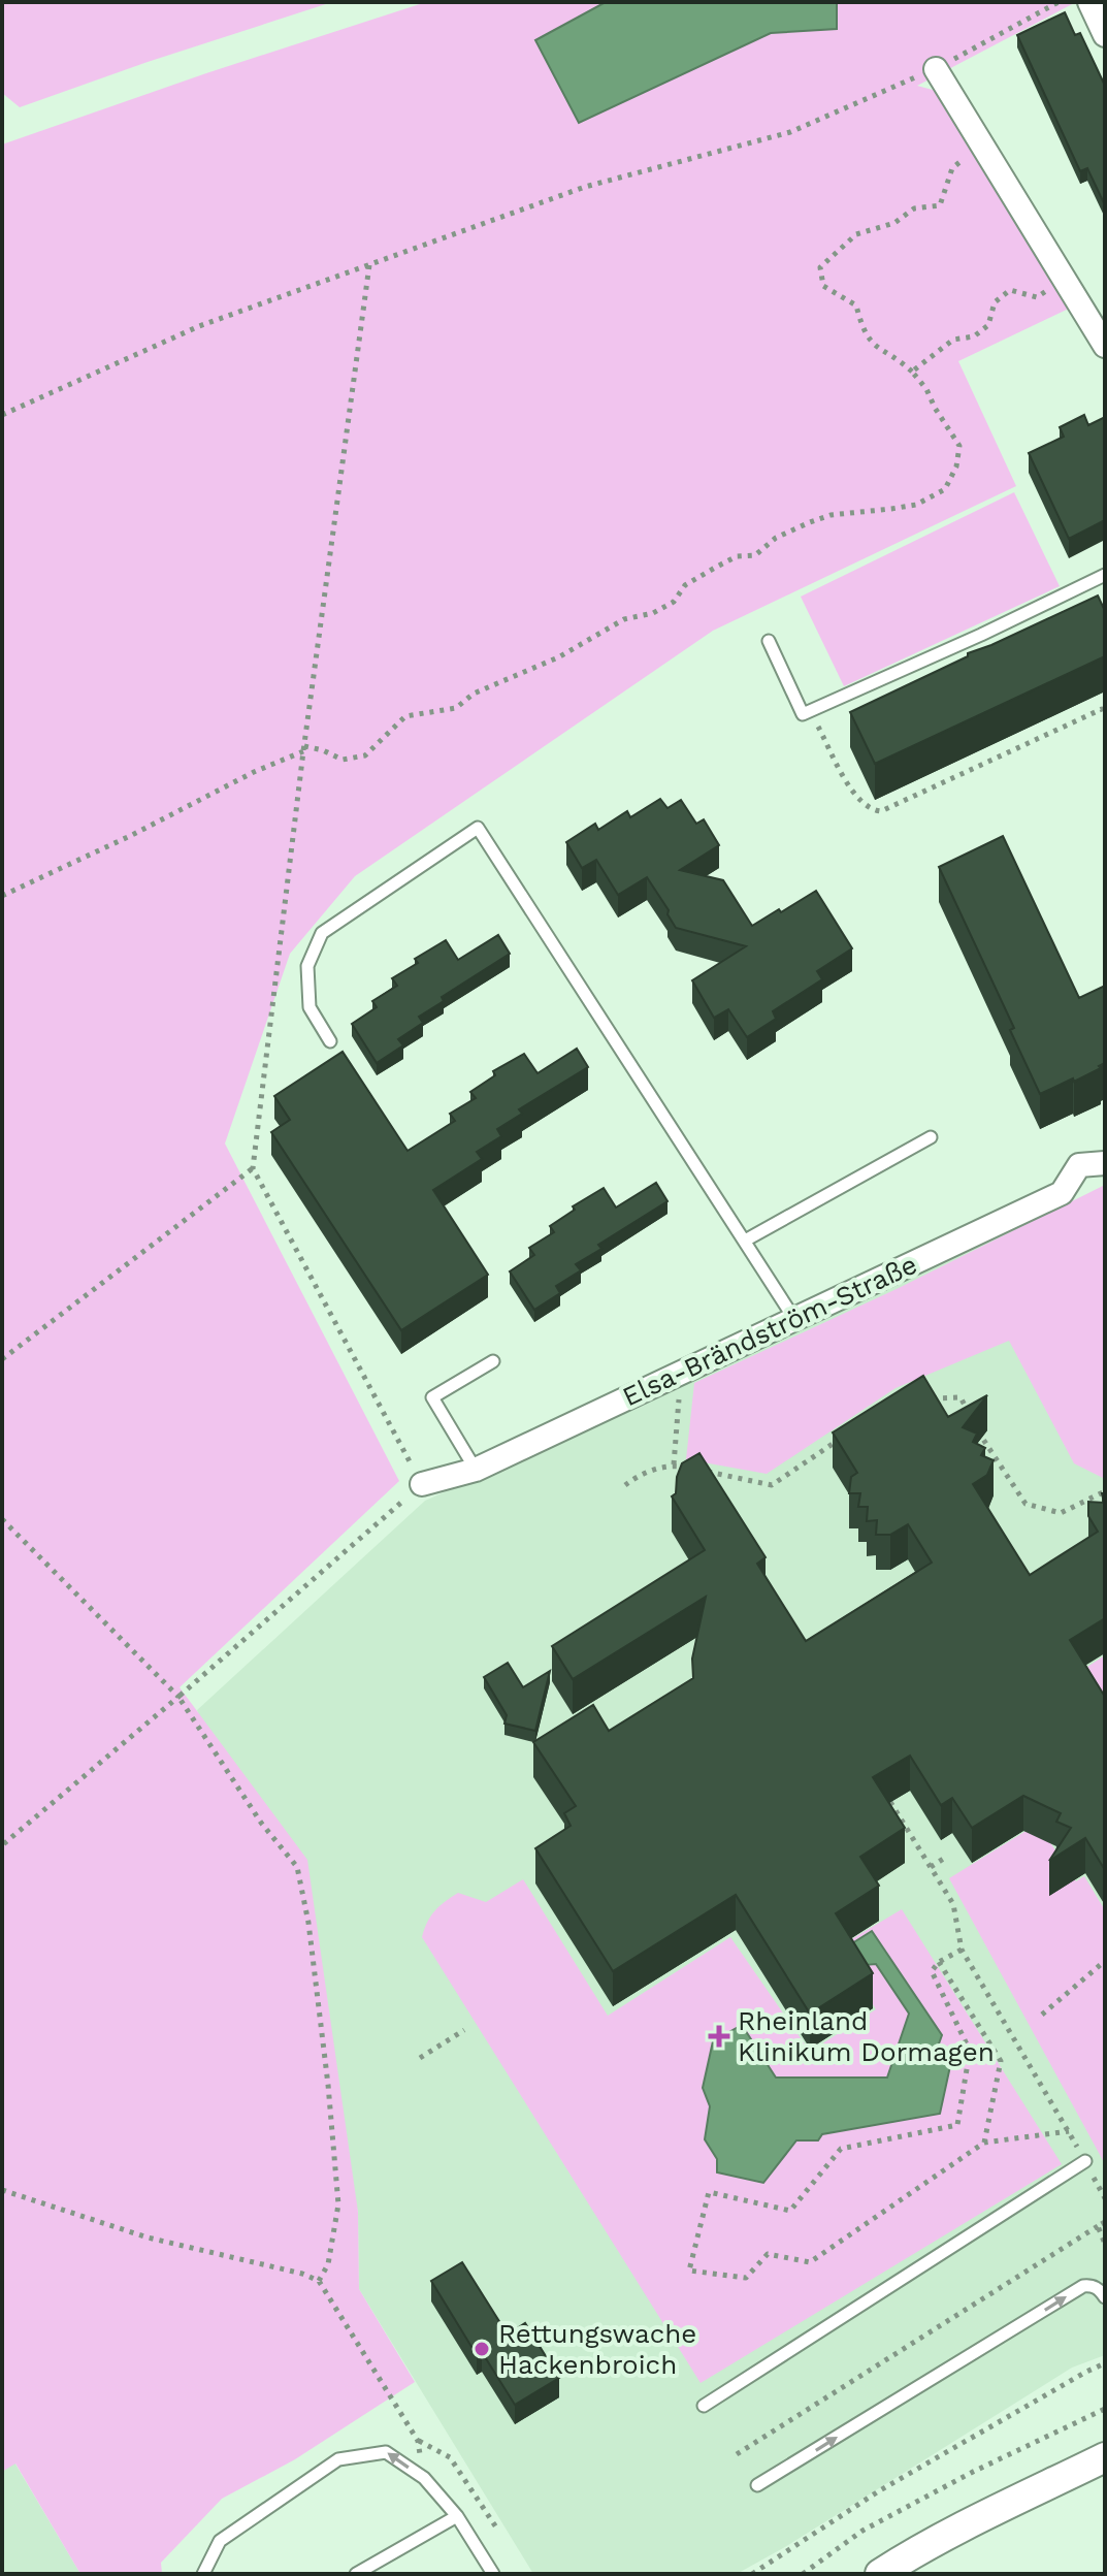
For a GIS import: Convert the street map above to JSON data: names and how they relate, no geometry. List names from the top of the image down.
{
  "streets": {
    "street": ["Elsa-Brändström-Straße"]
  },
  "places": {
    "health": ["Rheinland Klinikum Dormagen"],
    "other": ["Rettungswache Hackenbroich"]
  }
}
